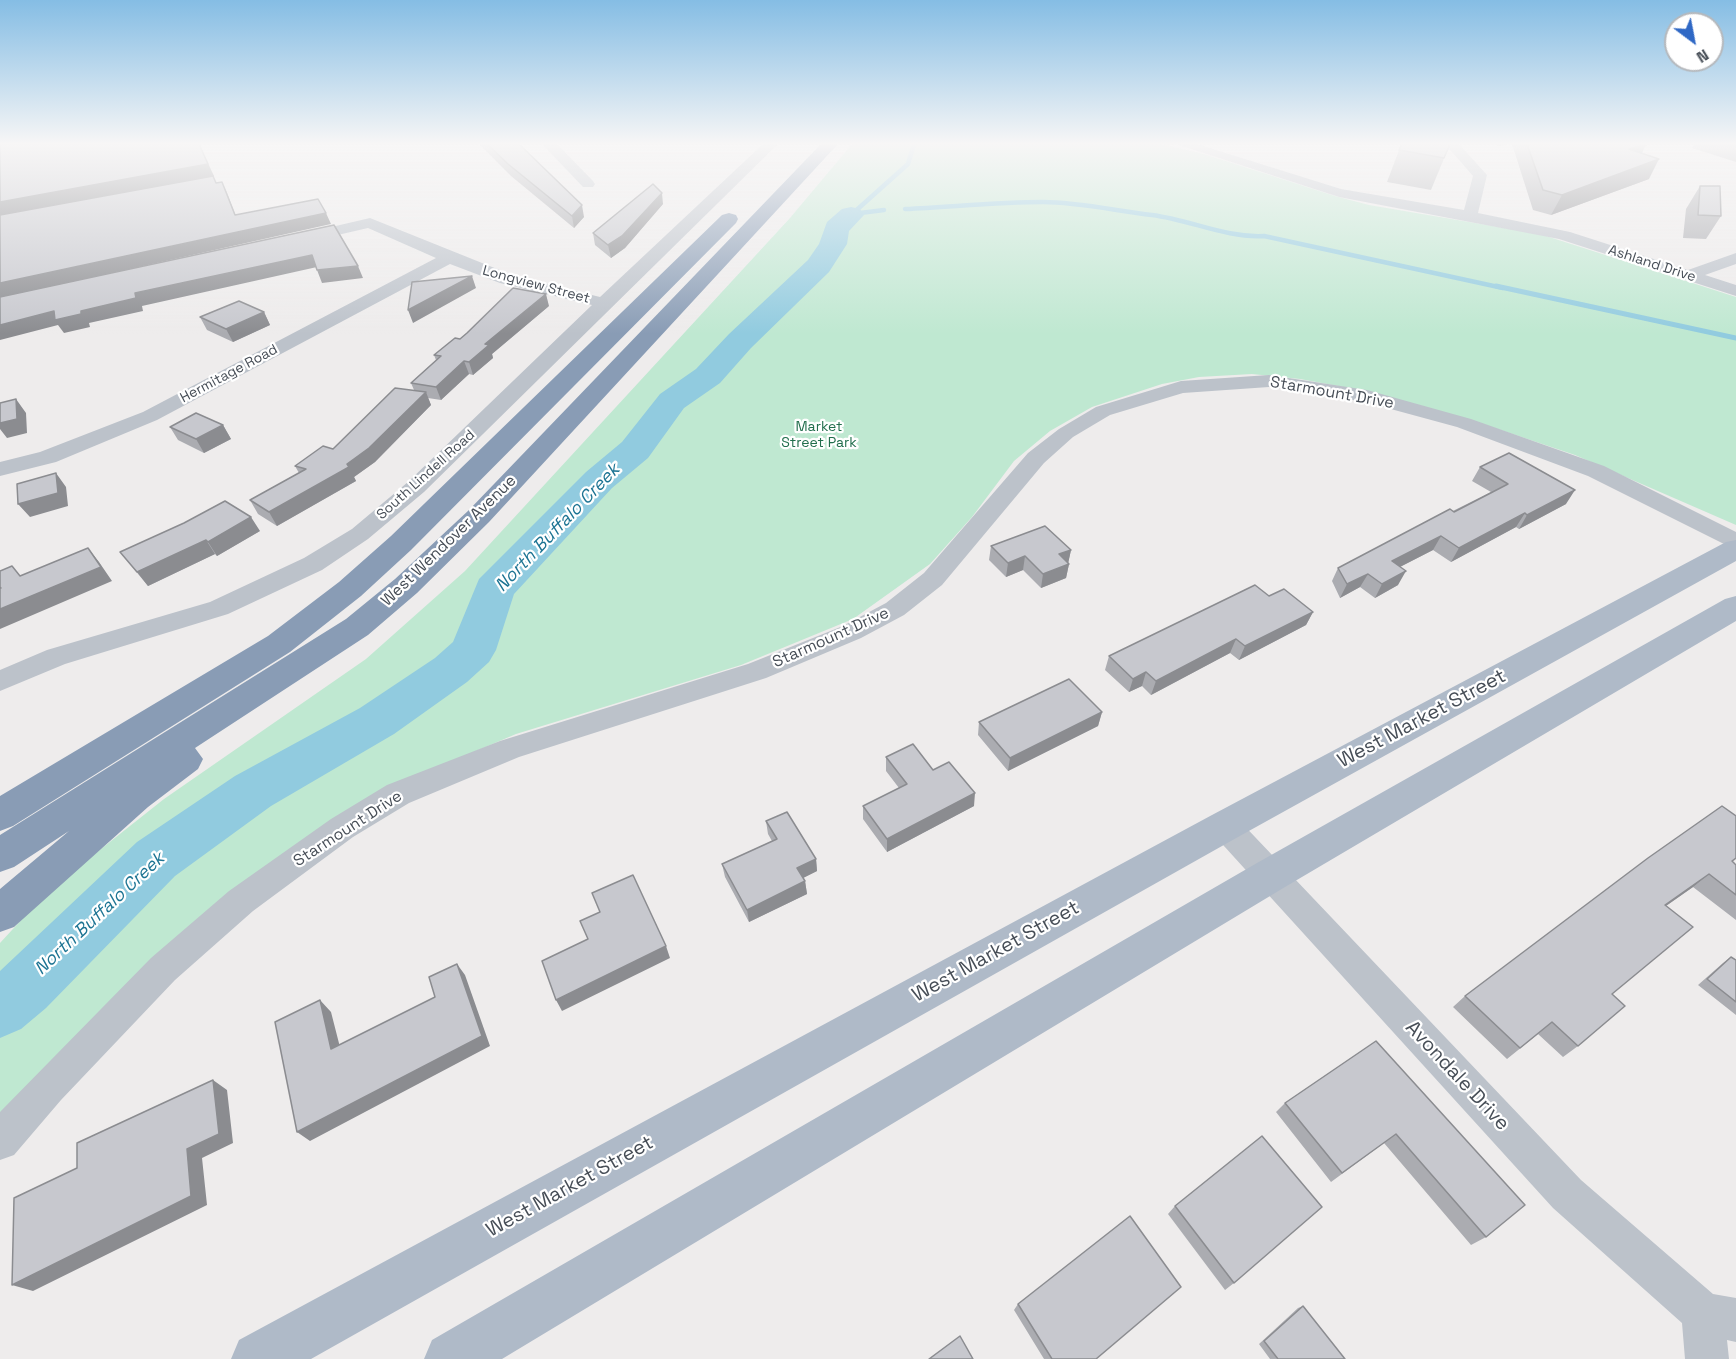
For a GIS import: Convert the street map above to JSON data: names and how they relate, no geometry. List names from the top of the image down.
{
  "streets": {
    "highway": ["West Wendover Avenue"],
    "main road": ["West Market Street"],
    "street": [
      "Ashland Drive",
      "Longview Street",
      "Hermitage Road",
      "Starmount Drive",
      "South Lindell Road",
      "Avondale Drive"
    ]
  },
  "crossings": [
    ["Longview Street", "Hermitage Road"],
    ["Longview Street", "South Lindell Road"],
    ["West Market Street", "Avondale Drive"]
  ],
  "water": ["North Buffalo Creek"],
  "parks": ["Market Street Park"],
  "north": "bottom right"
}
